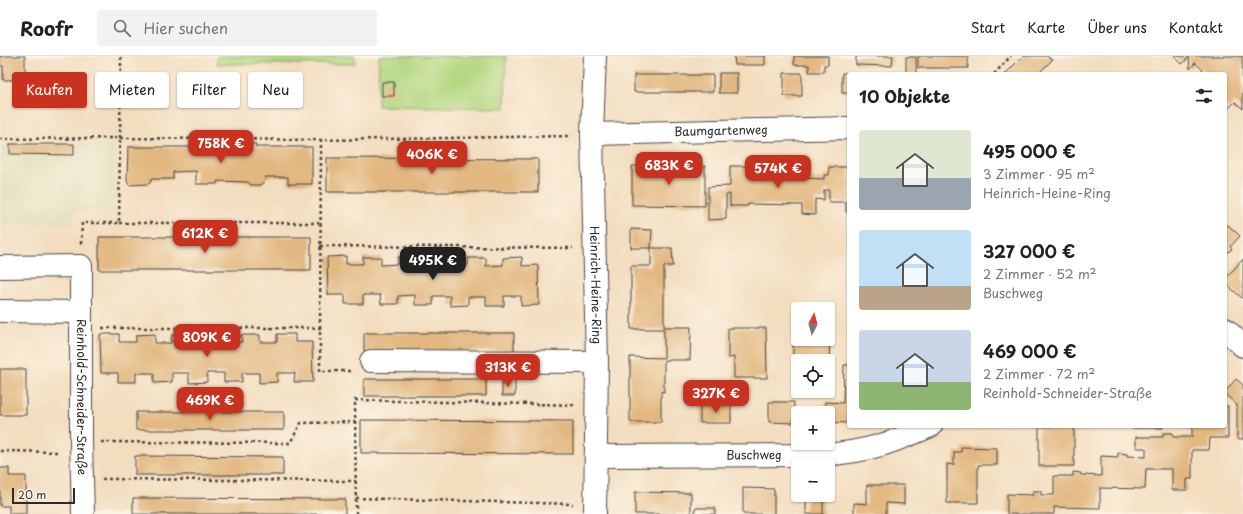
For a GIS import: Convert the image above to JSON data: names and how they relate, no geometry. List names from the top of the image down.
{
  "streets": {
    "street": [
      "Baumgartenweg",
      "Heinrich-Heine-Ring",
      "Reinhold-Schneider-Straße",
      "Buschweg"
    ]
  },
  "crossings": [
    ["Baumgartenweg", "Heinrich-Heine-Ring"],
    ["Heinrich-Heine-Ring", "Buschweg"]
  ],
  "scale_bar": "20 m",
  "north": "top",
  "page": {
    "header": "Roofr",
    "search": "Hier suchen",
    "nav": [
      "Start",
      "Karte",
      "Über uns",
      "Kontakt"
    ],
    "chip": [
      "Kaufen",
      "Mieten",
      "Filter",
      "Neu"
    ],
    "heading": "10 Objekte",
    "list": [
      {
        "name": "495 000 €",
        "note": "3 Zimmer · 95 m² · Heinrich-Heine-Ring"
      },
      {
        "name": "327 000 €",
        "note": "2 Zimmer · 52 m² · Buschweg"
      },
      {
        "name": "469 000 €",
        "note": "2 Zimmer · 72 m² · Reinhold-Schneider-Straße"
      }
    ],
    "price": [
      "758K €",
      "406K €",
      "683K €",
      "574K €",
      "612K €",
      "495K €",
      "809K €",
      "313K €",
      "327K €",
      "469K €"
    ],
    "map_buttons": ["+", "−"],
    "scale": "20 m"
  }
}
